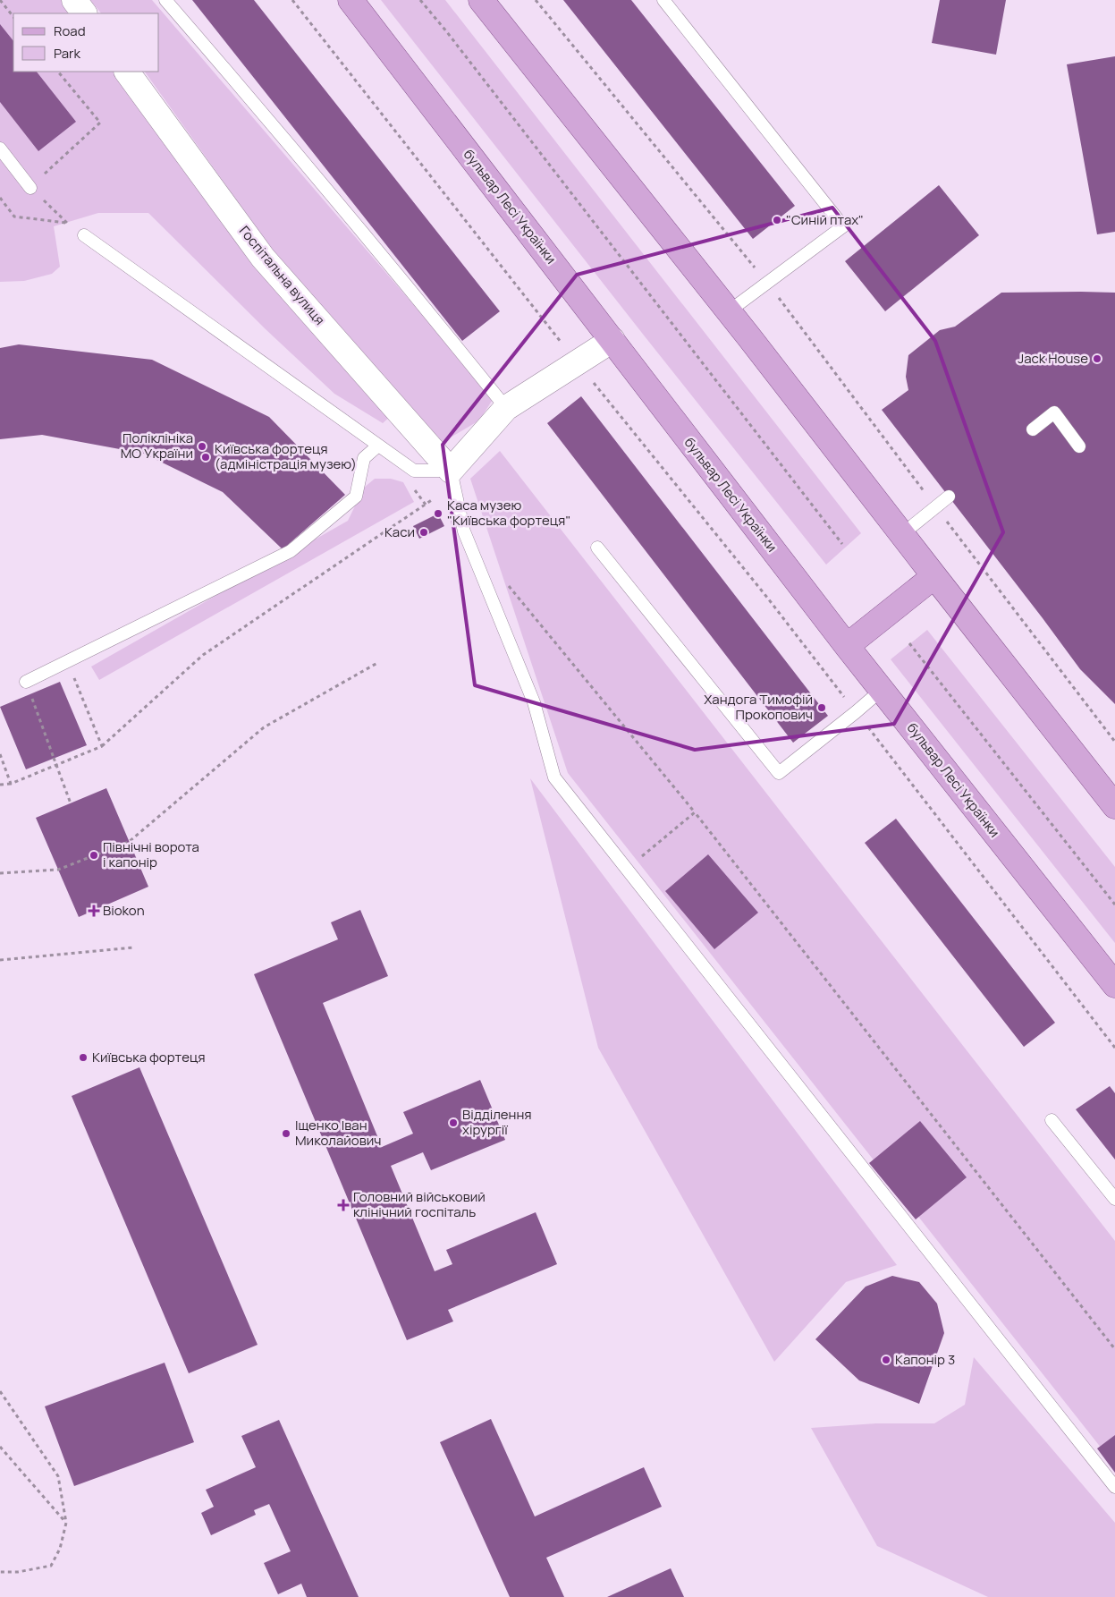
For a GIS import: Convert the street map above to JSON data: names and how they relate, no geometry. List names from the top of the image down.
{
  "streets": {
    "main road": ["бульвар Лесі Українки"],
    "street": ["Госпітальна вулиця"]
  },
  "places": {
    "other": [
      "\"Синій птах\"",
      "Jack House",
      "Поліклініка МО України",
      "Київська фортеця (адміністрація музею)",
      "Каса музею \"Київська фортеця\"",
      "Каси",
      "Хандога Тимофій Прокопович",
      "Північні ворота і капонір",
      "Київська фортеця",
      "Відділення хірургії",
      "Іщенко Іван Миколайович",
      "Капонір 3"
    ],
    "health": ["Biokon", "Головний військовий клінічний госпіталь"]
  },
  "legend": ["Road", "Park"]
}
